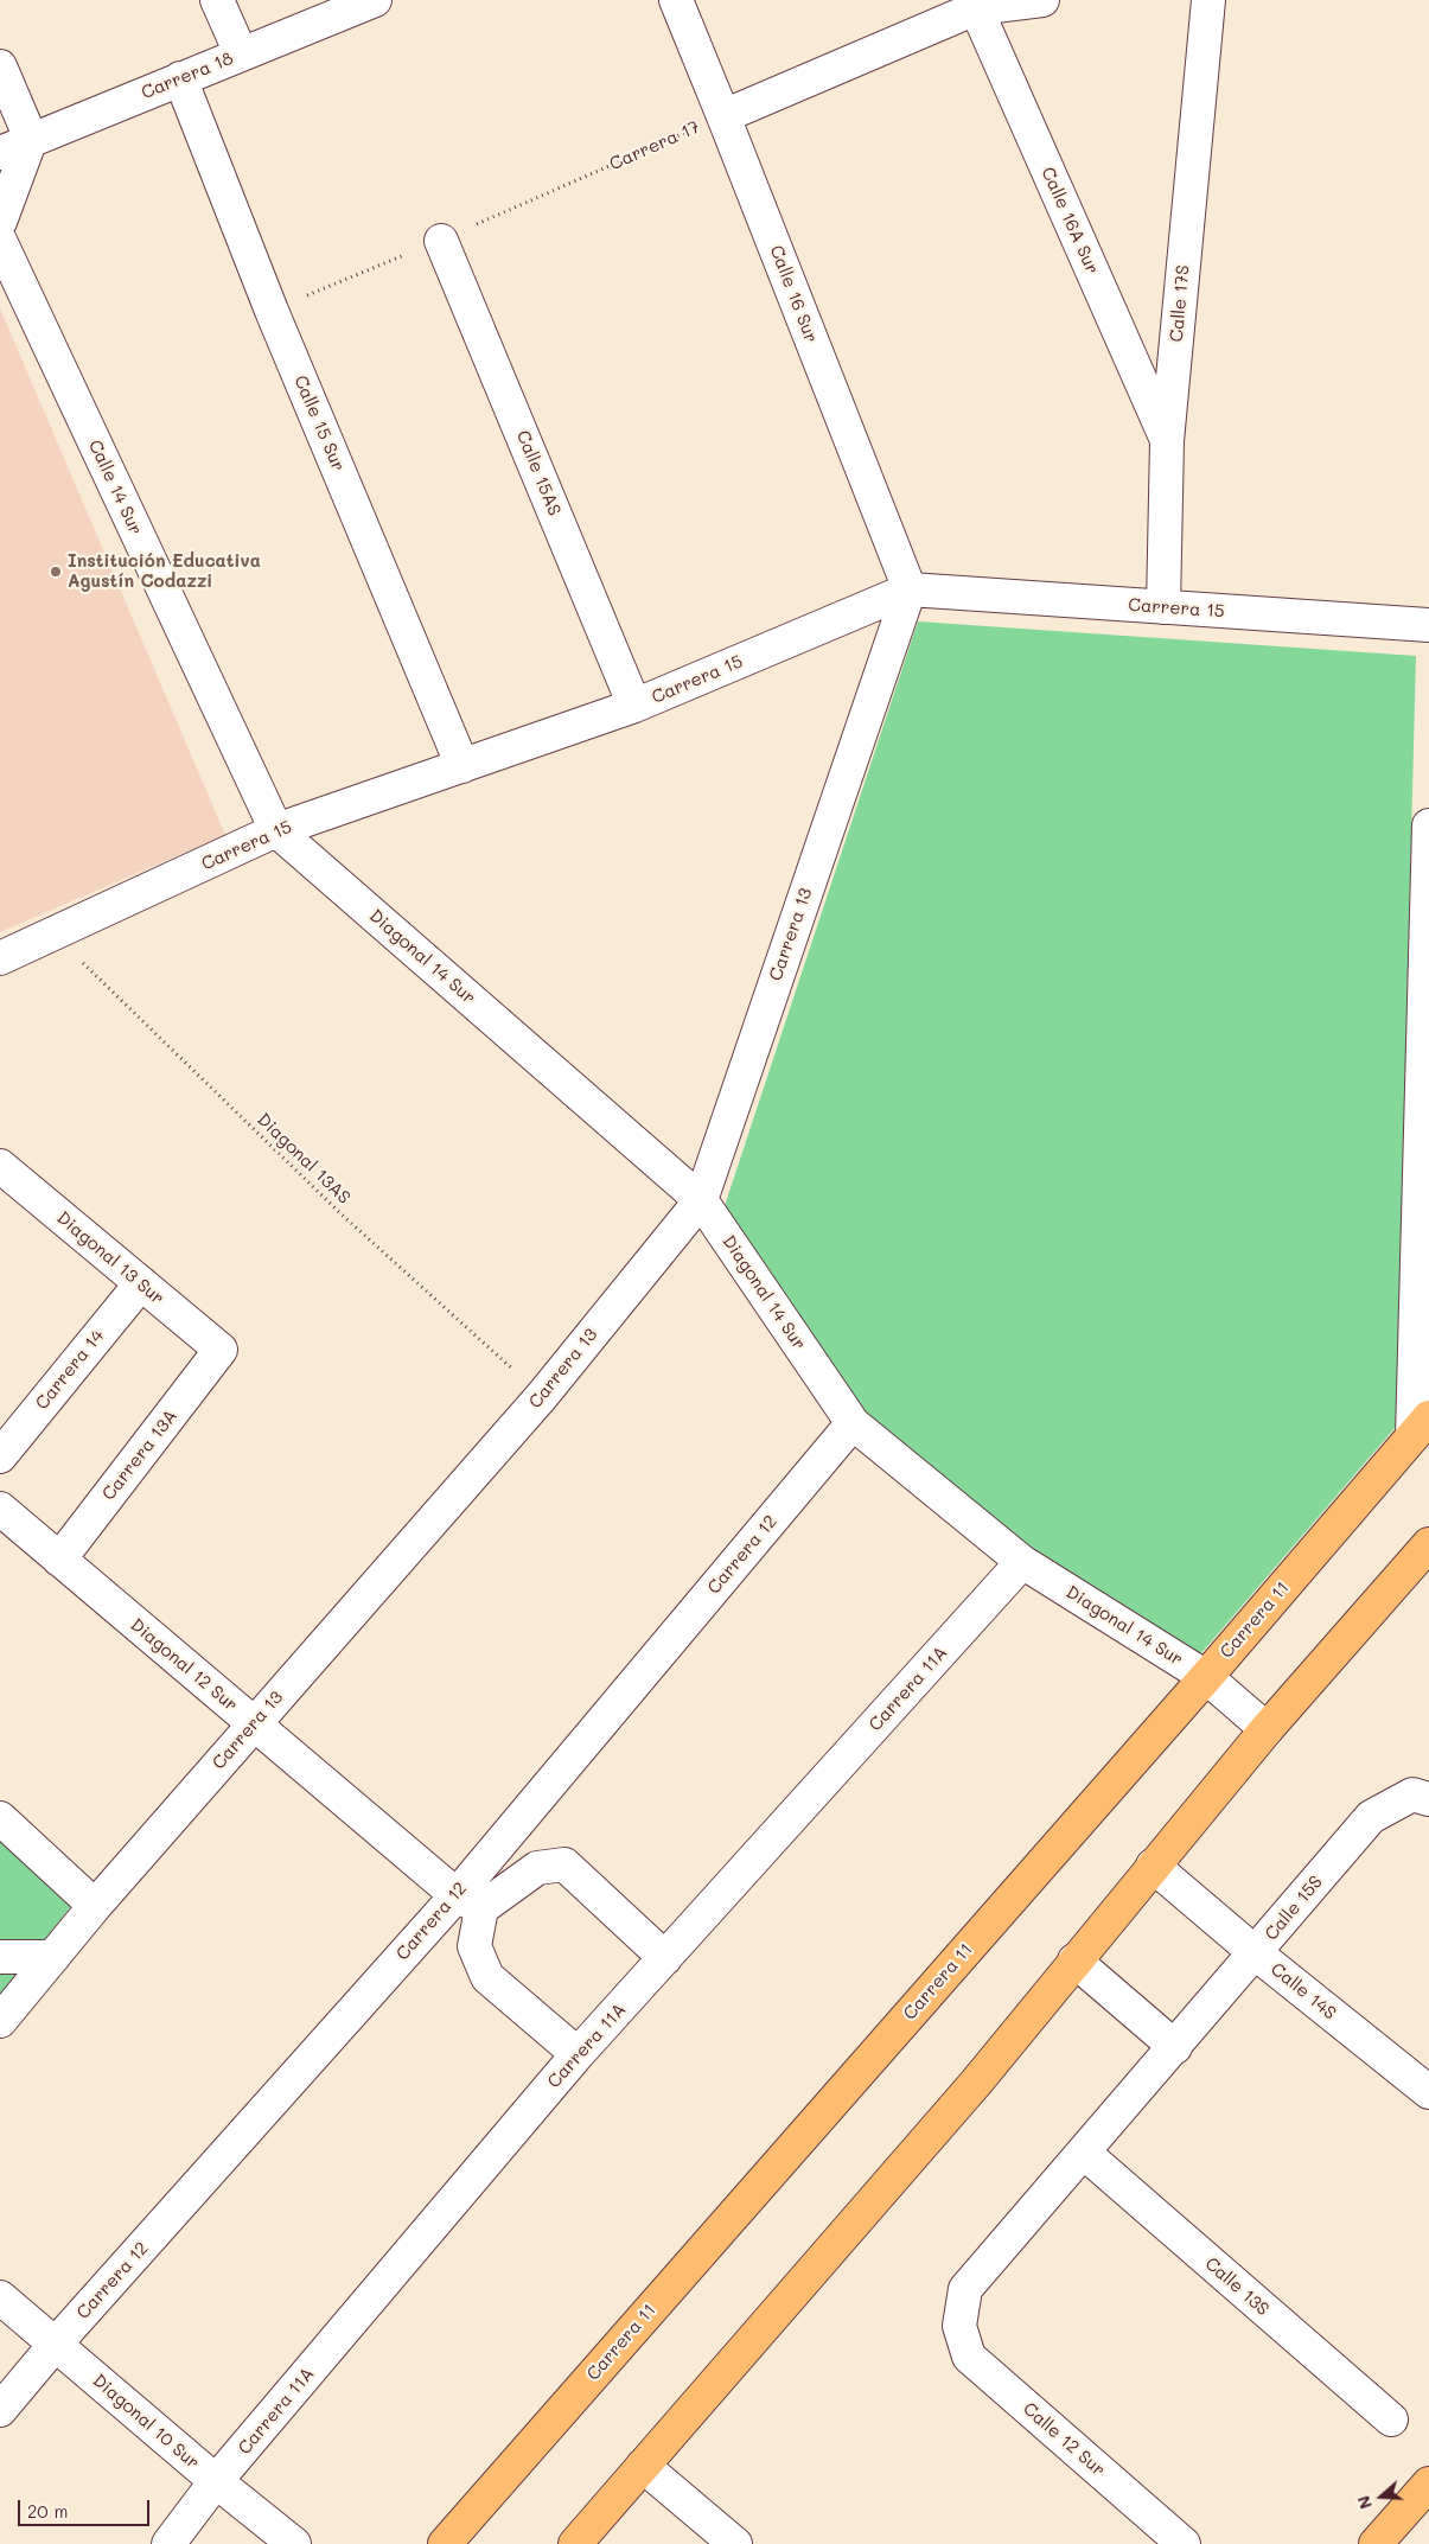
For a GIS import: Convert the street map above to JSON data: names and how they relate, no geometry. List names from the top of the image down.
{
  "streets": {
    "main road": ["Carrera 11"],
    "street": [
      "Carrera 18",
      "Calle 16A Sur",
      "Calle 16 Sur",
      "Calle 17S",
      "Calle 15 Sur",
      "Calle 15AS",
      "Calle 14 Sur",
      "Carrera 15",
      "Carrera 13",
      "Diagonal 14 Sur",
      "Diagonal 13 Sur",
      "Carrera 14",
      "Carrera 13A",
      "Carrera 12",
      "Diagonal 12 Sur",
      "Carrera 11A",
      "Calle 15S",
      "Calle 14S",
      "Calle 13S",
      "Diagonal 10 Sur",
      "Calle 12 Sur"
    ],
    "path": ["Carrera 17", "Diagonal 13AS"]
  },
  "crossings": [
    ["Carrera 18", "Calle 15 Sur"],
    ["Carrera 17", "Calle 16 Sur"],
    ["Carrera 17", "Calle 15 Sur"],
    ["Carrera 17", "Calle 15AS"],
    ["Calle 16A Sur", "Calle 17S"],
    ["Calle 16 Sur", "Carrera 15"],
    ["Calle 16 Sur", "Carrera 13"],
    ["Calle 17S", "Carrera 15"],
    ["Calle 15 Sur", "Carrera 15"],
    ["Calle 15AS", "Carrera 15"],
    ["Calle 14 Sur", "Carrera 15"],
    ["Calle 14 Sur", "Diagonal 14 Sur"],
    ["Carrera 15", "Carrera 13"],
    ["Carrera 15", "Diagonal 14 Sur"],
    ["Carrera 15", "Diagonal 13AS"],
    ["Carrera 13", "Diagonal 14 Sur"],
    ["Carrera 13", "Diagonal 13AS"],
    ["Carrera 13", "Diagonal 12 Sur"],
    ["Diagonal 14 Sur", "Carrera 12"],
    ["Diagonal 14 Sur", "Carrera 11"],
    ["Diagonal 14 Sur", "Carrera 11A"],
    ["Diagonal 13 Sur", "Carrera 14"],
    ["Diagonal 13 Sur", "Carrera 13A"],
    ["Carrera 13A", "Diagonal 12 Sur"],
    ["Carrera 12", "Diagonal 12 Sur"],
    ["Carrera 12", "Diagonal 10 Sur"],
    ["Carrera 11A", "Diagonal 10 Sur"],
    ["Calle 15S", "Calle 14S"],
    ["Calle 15S", "Calle 13S"],
    ["Calle 15S", "Calle 12 Sur"]
  ],
  "places": ["Institución Educativa Agustín Codazzi"],
  "scale_bar": "20 m",
  "north": "left"
}
